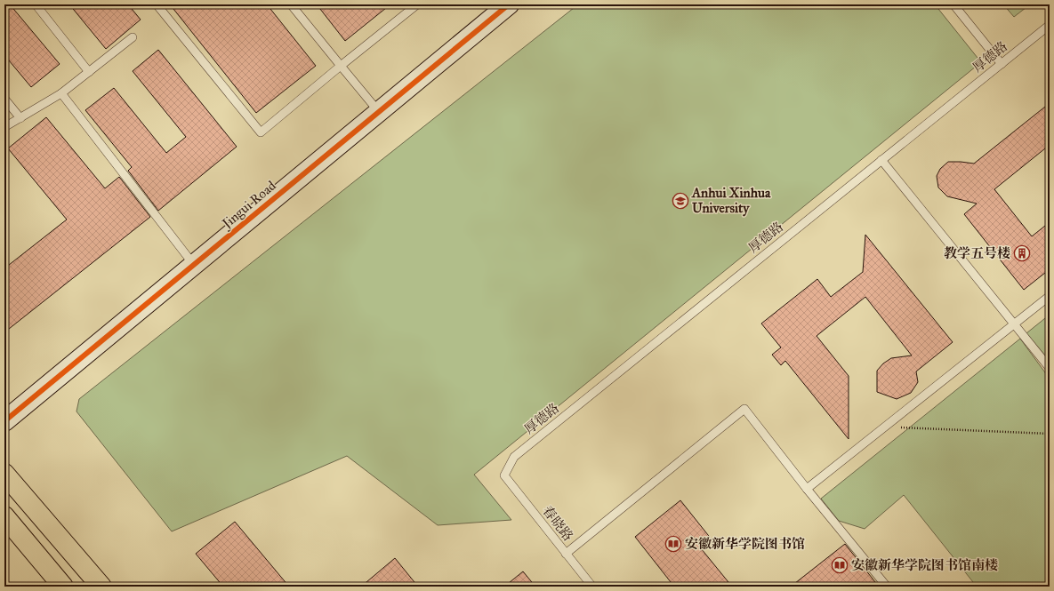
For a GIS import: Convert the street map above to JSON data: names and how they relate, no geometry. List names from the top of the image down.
{
  "streets": {
    "street": ["Jingui Road"],
    "lane": ["厚德路", "春晓路"]
  },
  "crossings": [
    ["厚德路", "春晓路"]
  ],
  "places": {
    "school or university": ["Anhui Xinhua University"],
    "building": ["教学五号楼"],
    "library": ["安徽新华学院图书馆", "安徽新华学院图书馆南楼"]
  }
}
